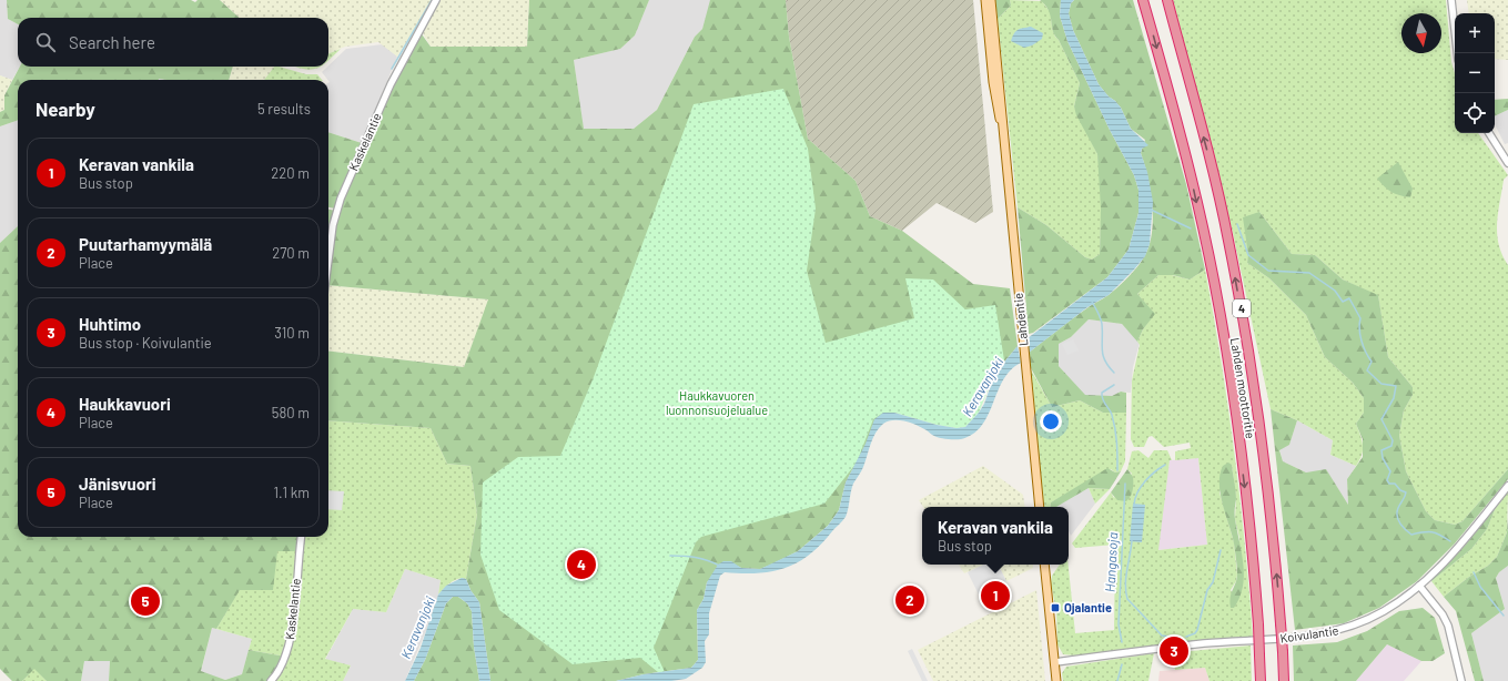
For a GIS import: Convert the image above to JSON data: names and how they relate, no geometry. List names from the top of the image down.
{
  "streets": {
    "highway": ["4", "Lahden moottoritie"],
    "main road": ["Lahdentie"],
    "street": ["Kaskelantie", "Koivulantie"]
  },
  "water": ["Keravanjoki", "Hangasoja"],
  "parks": ["Haukkavuoren luonnonsuojelualue"],
  "places": {
    "transit": ["Ojalantie"]
  },
  "north": "bottom",
  "page": {
    "map_buttons": ["+", "−"],
    "search": "Search here",
    "heading": ["Nearby", "5 results"],
    "list": [
      {
        "mark": "1",
        "name": "Keravan vankila",
        "note": "Bus stop",
        "value": "220 m"
      },
      {
        "mark": "2",
        "name": "Puutarhamyymälä",
        "note": "Place",
        "value": "270 m"
      },
      {
        "mark": "3",
        "name": "Huhtimo",
        "note": "Bus stop · Koivulantie",
        "value": "310 m"
      },
      {
        "mark": "4",
        "name": "Haukkavuori",
        "note": "Place",
        "value": "580 m"
      },
      {
        "mark": "5",
        "name": "Jänisvuori",
        "note": "Place",
        "value": "1.1 km"
      }
    ],
    "popup": ["Keravan vankila", "Bus stop"],
    "pins": [
      "4",
      "1",
      "2",
      "5",
      "3"
    ]
  }
}
